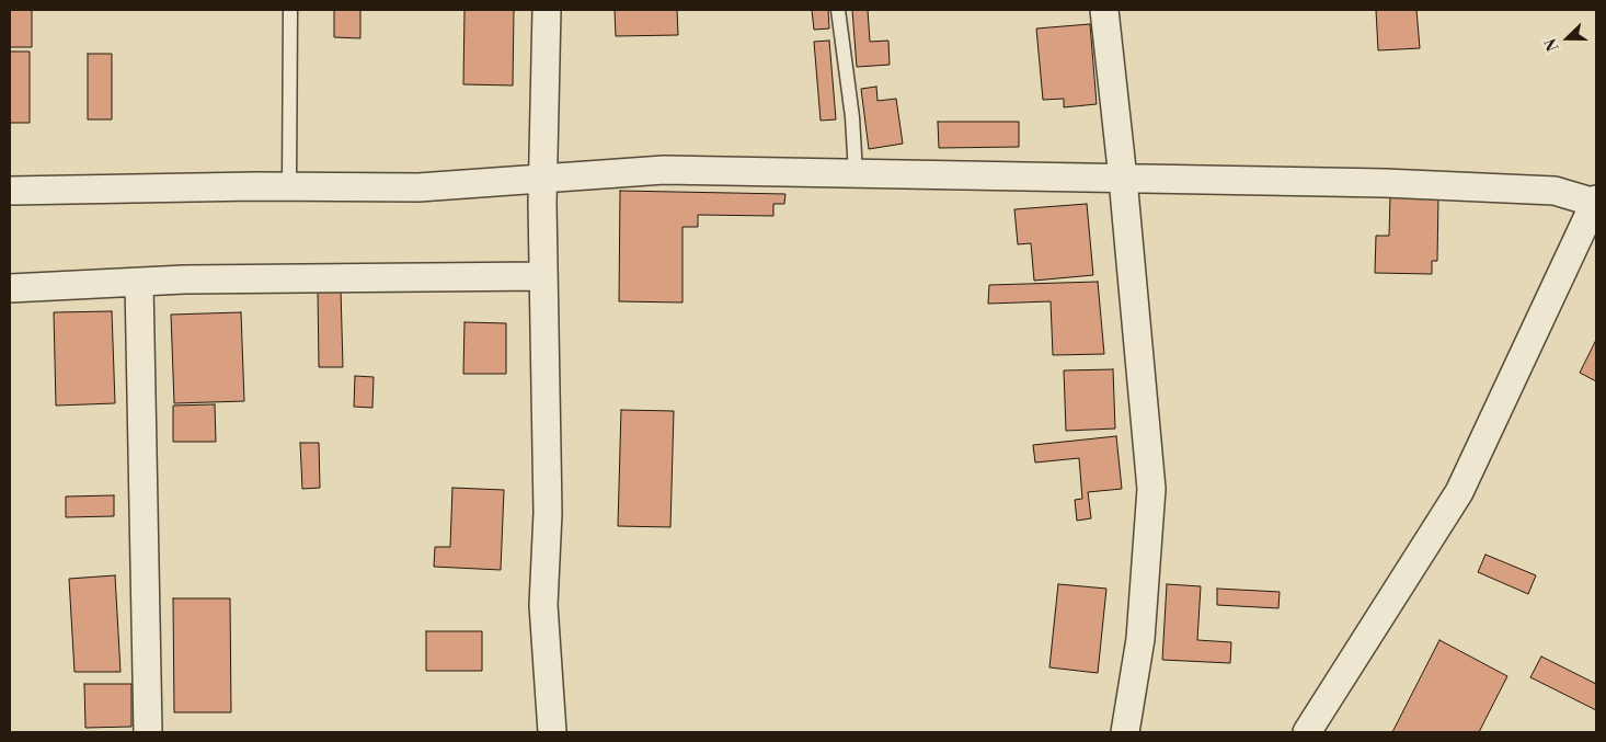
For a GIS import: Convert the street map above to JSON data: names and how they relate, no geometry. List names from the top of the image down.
{
  "north": "left"
}
